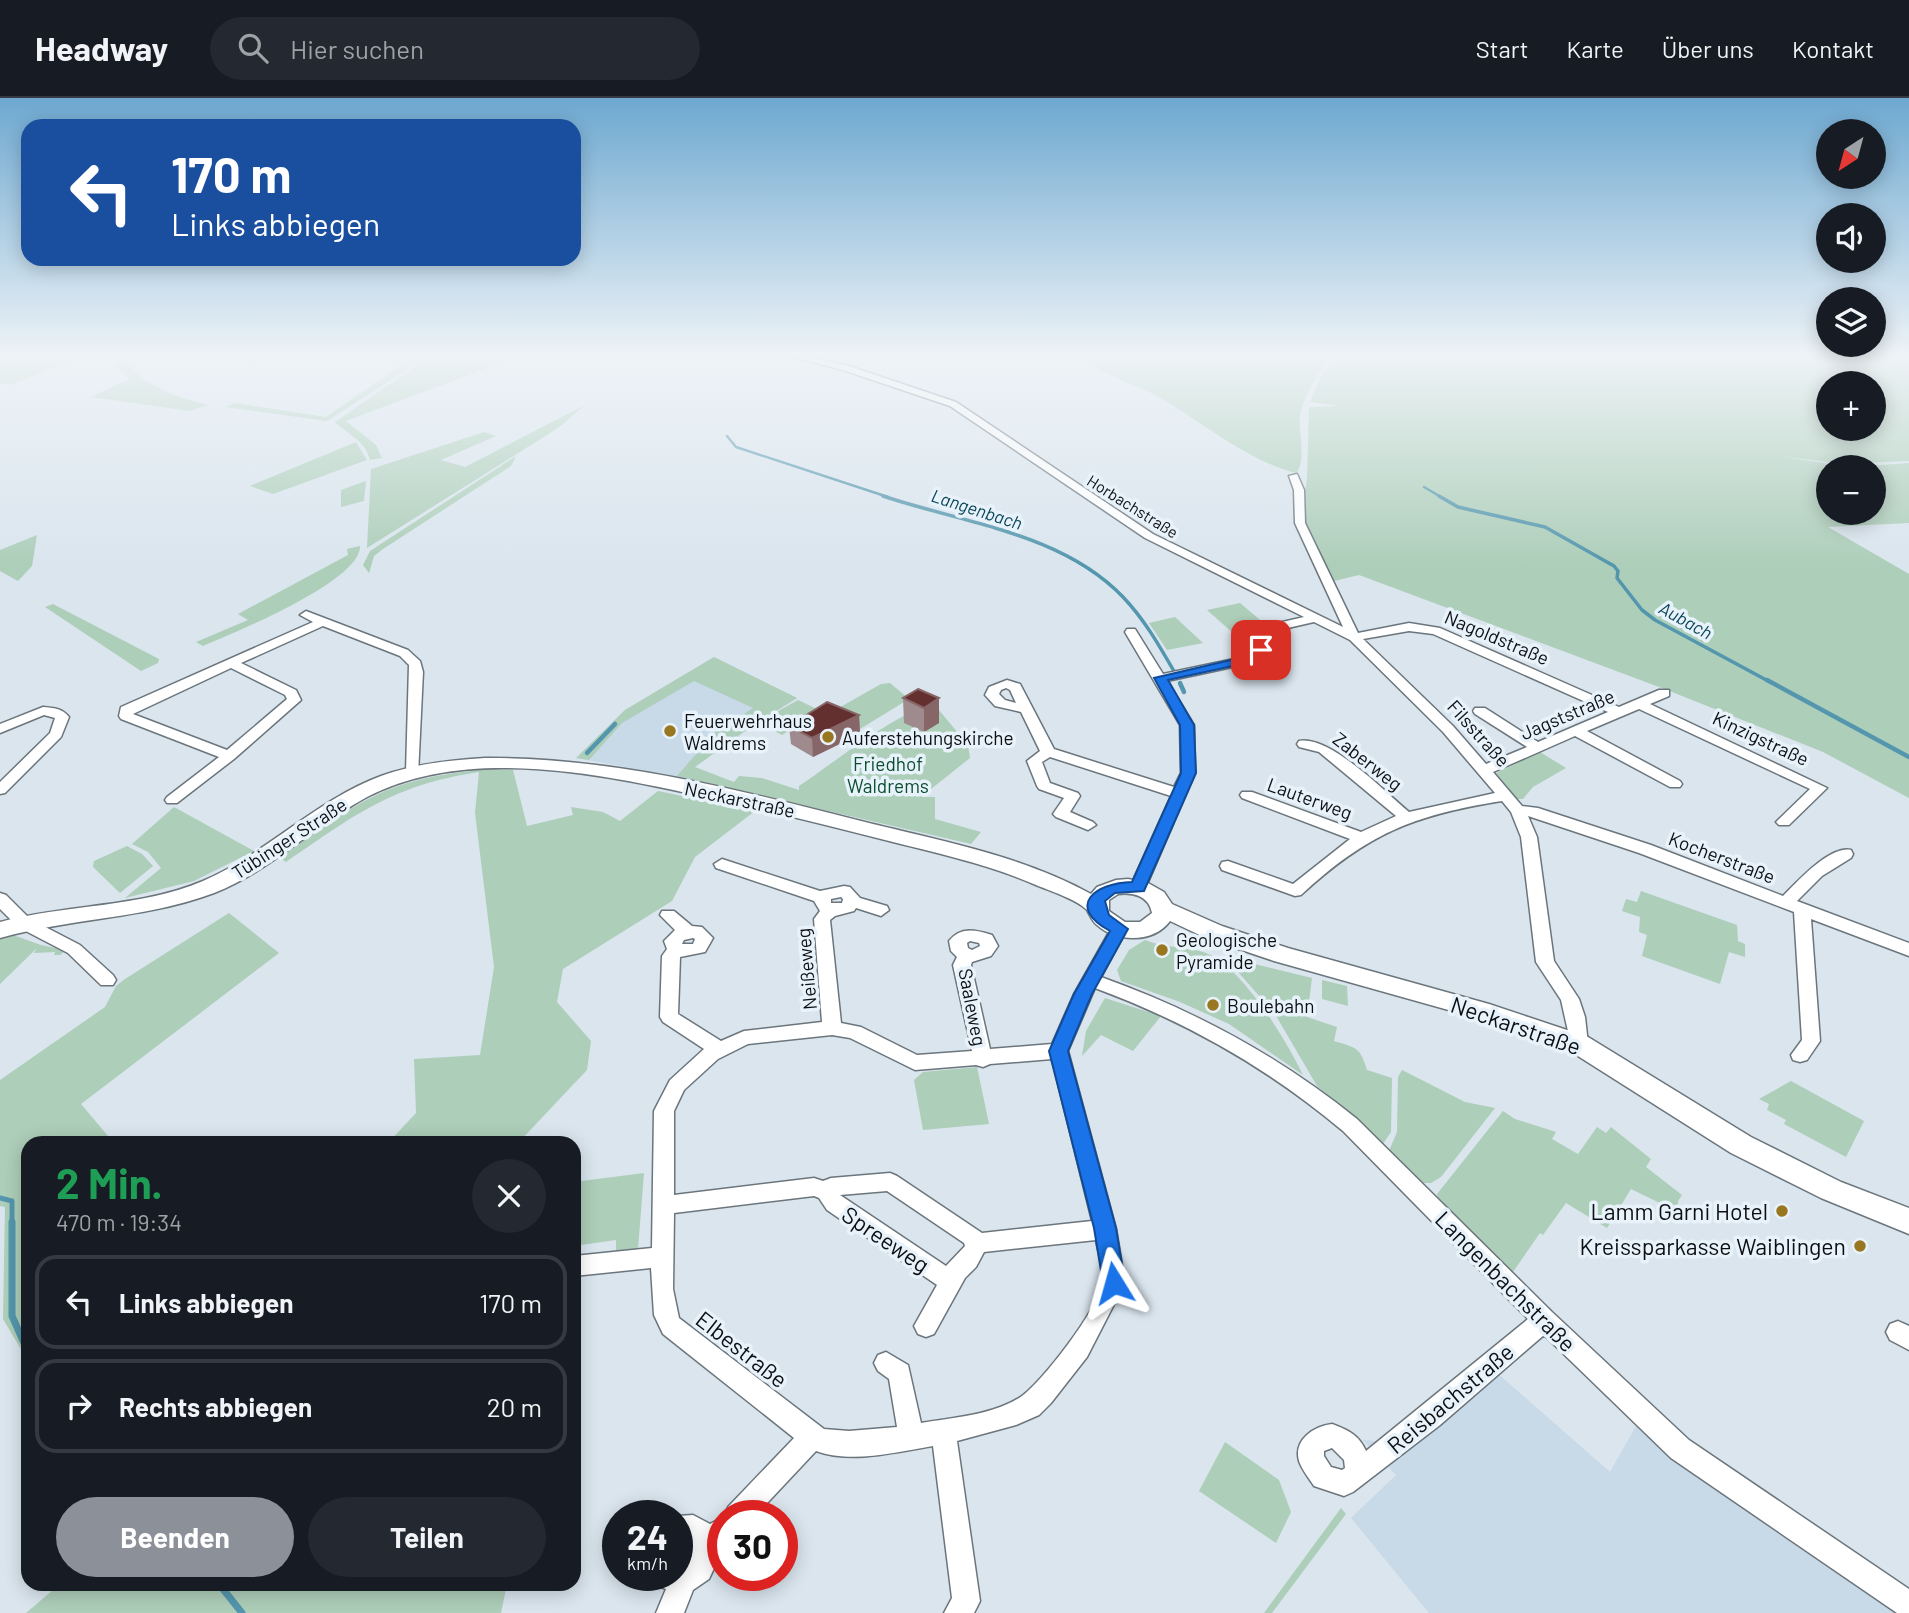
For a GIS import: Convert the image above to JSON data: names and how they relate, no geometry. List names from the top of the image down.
{
  "streets": {
    "street": [
      "Horbachstraße",
      "Nagoldstraße",
      "Jagststraße",
      "Filsstraße",
      "Kinzigstraße",
      "Zaberweg",
      "Lauterweg",
      "Neckarstraße",
      "Tübinger Straße",
      "Kocherstraße",
      "Neißeweg",
      "Saaleweg",
      "Spreeweg",
      "Langenbachstraße",
      "Elbestraße",
      "Reisbachstraße"
    ]
  },
  "crossings": [
    ["Horbachstraße", "Nagoldstraße"],
    ["Horbachstraße", "Filsstraße"],
    ["Nagoldstraße", "Jagststraße"],
    ["Nagoldstraße", "Filsstraße"],
    ["Jagststraße", "Filsstraße"],
    ["Jagststraße", "Kinzigstraße"],
    ["Filsstraße", "Neckarstraße"],
    ["Filsstraße", "Kocherstraße"],
    ["Neckarstraße", "Tübinger Straße"],
    ["Neißeweg", "Elbestraße"],
    ["Saaleweg", "Elbestraße"],
    ["Spreeweg", "Elbestraße"],
    ["Langenbachstraße", "Reisbachstraße"]
  ],
  "water": ["Langenbach", "Aubach"],
  "parks": ["Friedhof Waldrems"],
  "places": [
    "Feuerwehrhaus Waldrems",
    "Auferstehungskirche",
    "Geologische Pyramide",
    "Boulebahn",
    "Lamm Garni Hotel",
    "Kreissparkasse Waiblingen"
  ],
  "north": "bottom left",
  "page": {
    "header": "Headway",
    "search": "Hier suchen",
    "nav": [
      "Start",
      "Karte",
      "Über uns",
      "Kontakt"
    ],
    "map_buttons": ["+", "−"],
    "turn": ["170 m", "Links abbiegen"],
    "heading": ["2 Min.", "470 m · 19:34"],
    "list": [
      {
        "name": "Links abbiegen",
        "value": "170 m"
      },
      {
        "name": "Rechts abbiegen",
        "value": "20 m"
      }
    ],
    "buttons": ["Beenden", "Teilen"],
    "speed": "24 km/h",
    "limit": "30"
  }
}
